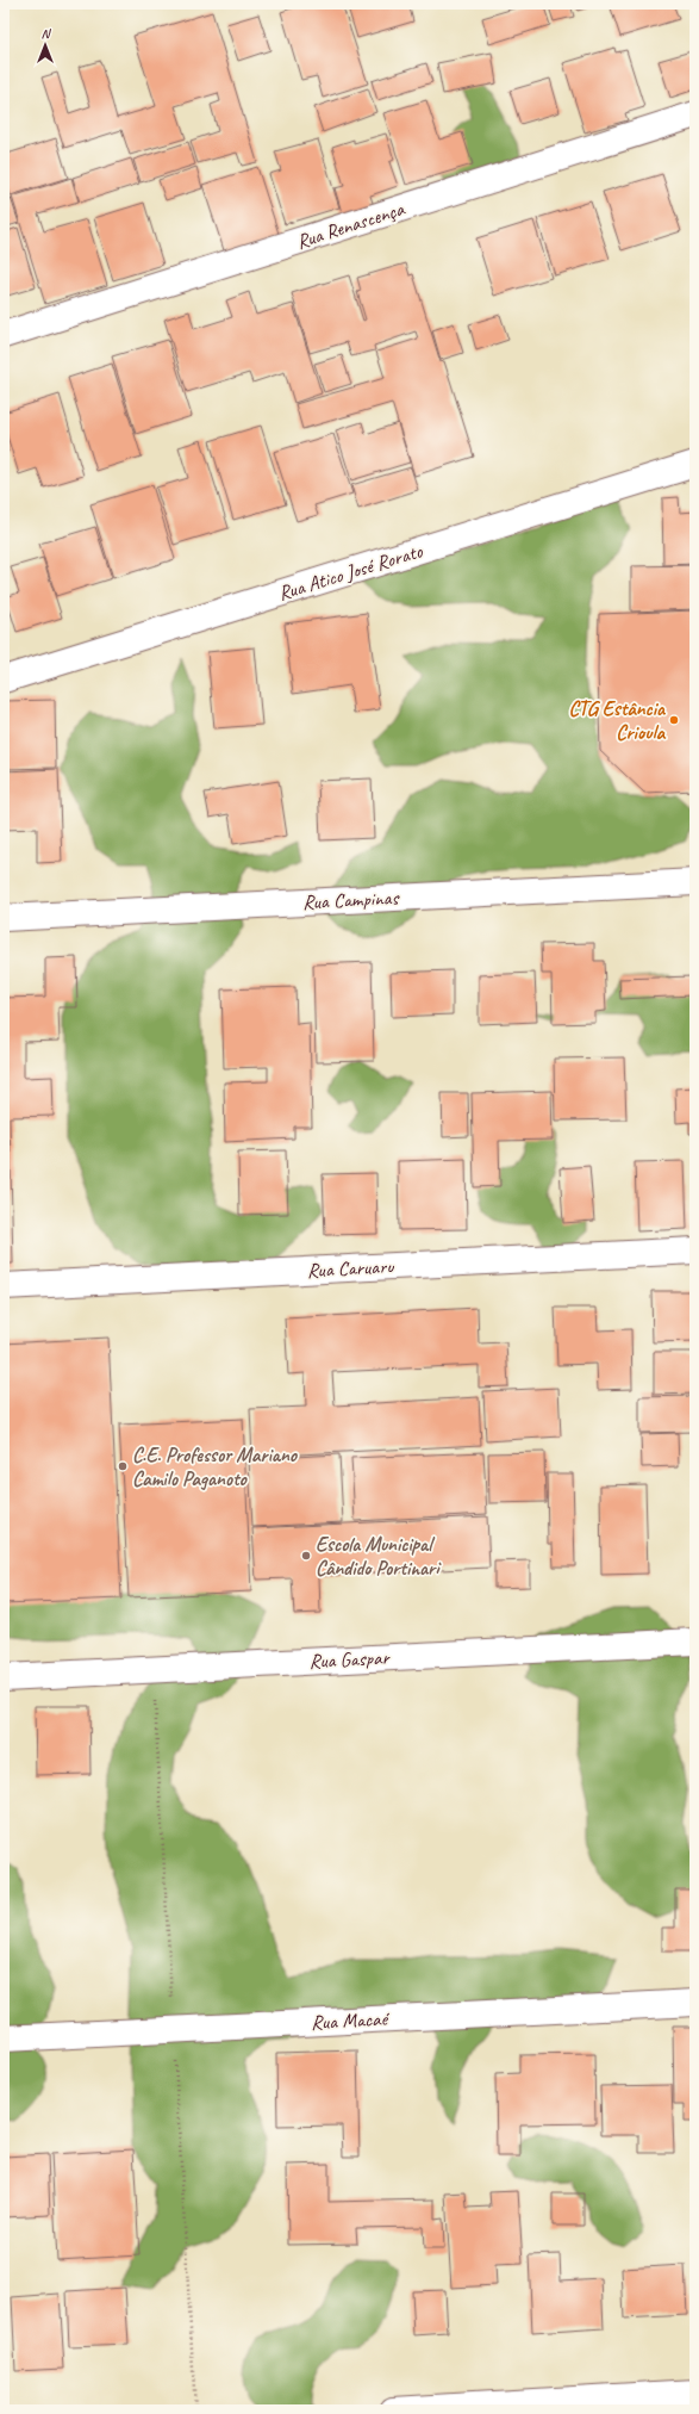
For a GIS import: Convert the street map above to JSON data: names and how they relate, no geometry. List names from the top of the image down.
{
  "streets": {
    "street": [
      "Rua Renascença",
      "Rua Atico José Rorato",
      "Rua Campinas",
      "Rua Caruaru",
      "Rua Gaspar",
      "Rua Macaé"
    ]
  },
  "places": ["CTG Estância Crioula", "C.E. Professor Mariano Camilo Paganoto", "Escola Municipal Cândido Portinari"],
  "north": "top"
}
